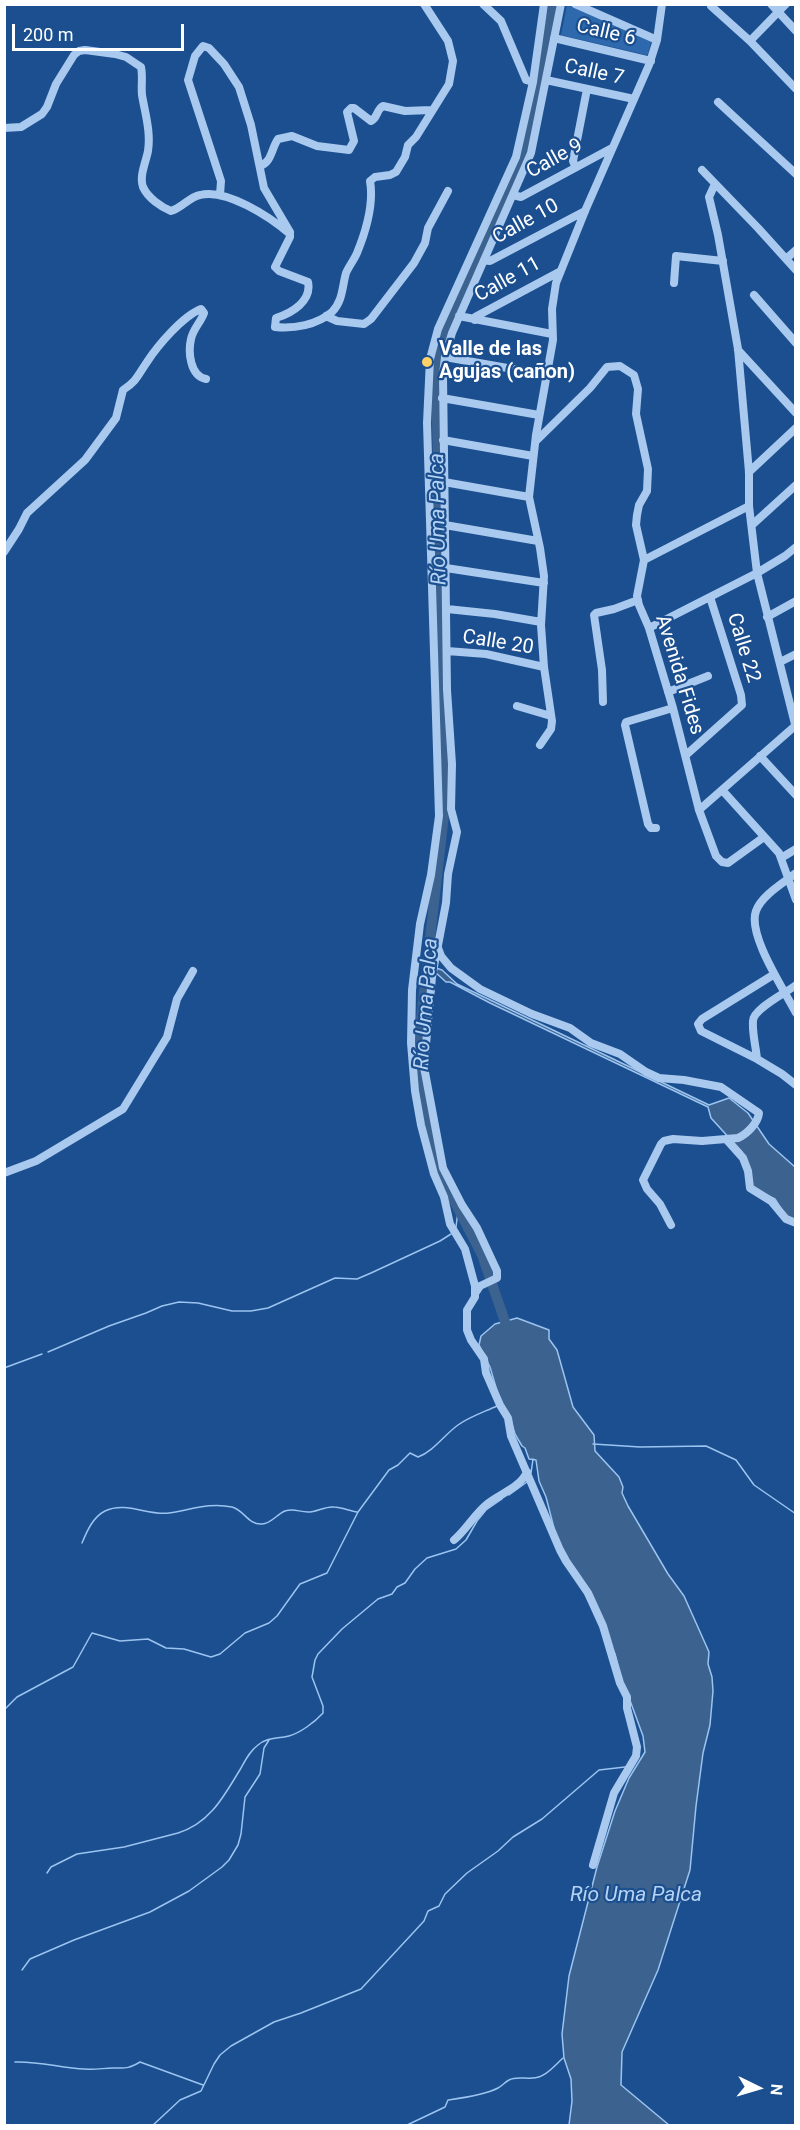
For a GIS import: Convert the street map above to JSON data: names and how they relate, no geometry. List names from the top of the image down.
{
  "streets": {
    "street": [
      "Calle 6",
      "Calle 7",
      "Calle 9",
      "Calle 10",
      "Calle 11",
      "Calle 20",
      "Calle 22",
      "Avenida Fides"
    ]
  },
  "crossings": [
    ["Calle 22", "Avenida Fides"]
  ],
  "water": ["Río Uma Palca"],
  "places": ["Valle de las Agujas (cañon)"],
  "scale_bar": "200 m",
  "north": "right"
}
